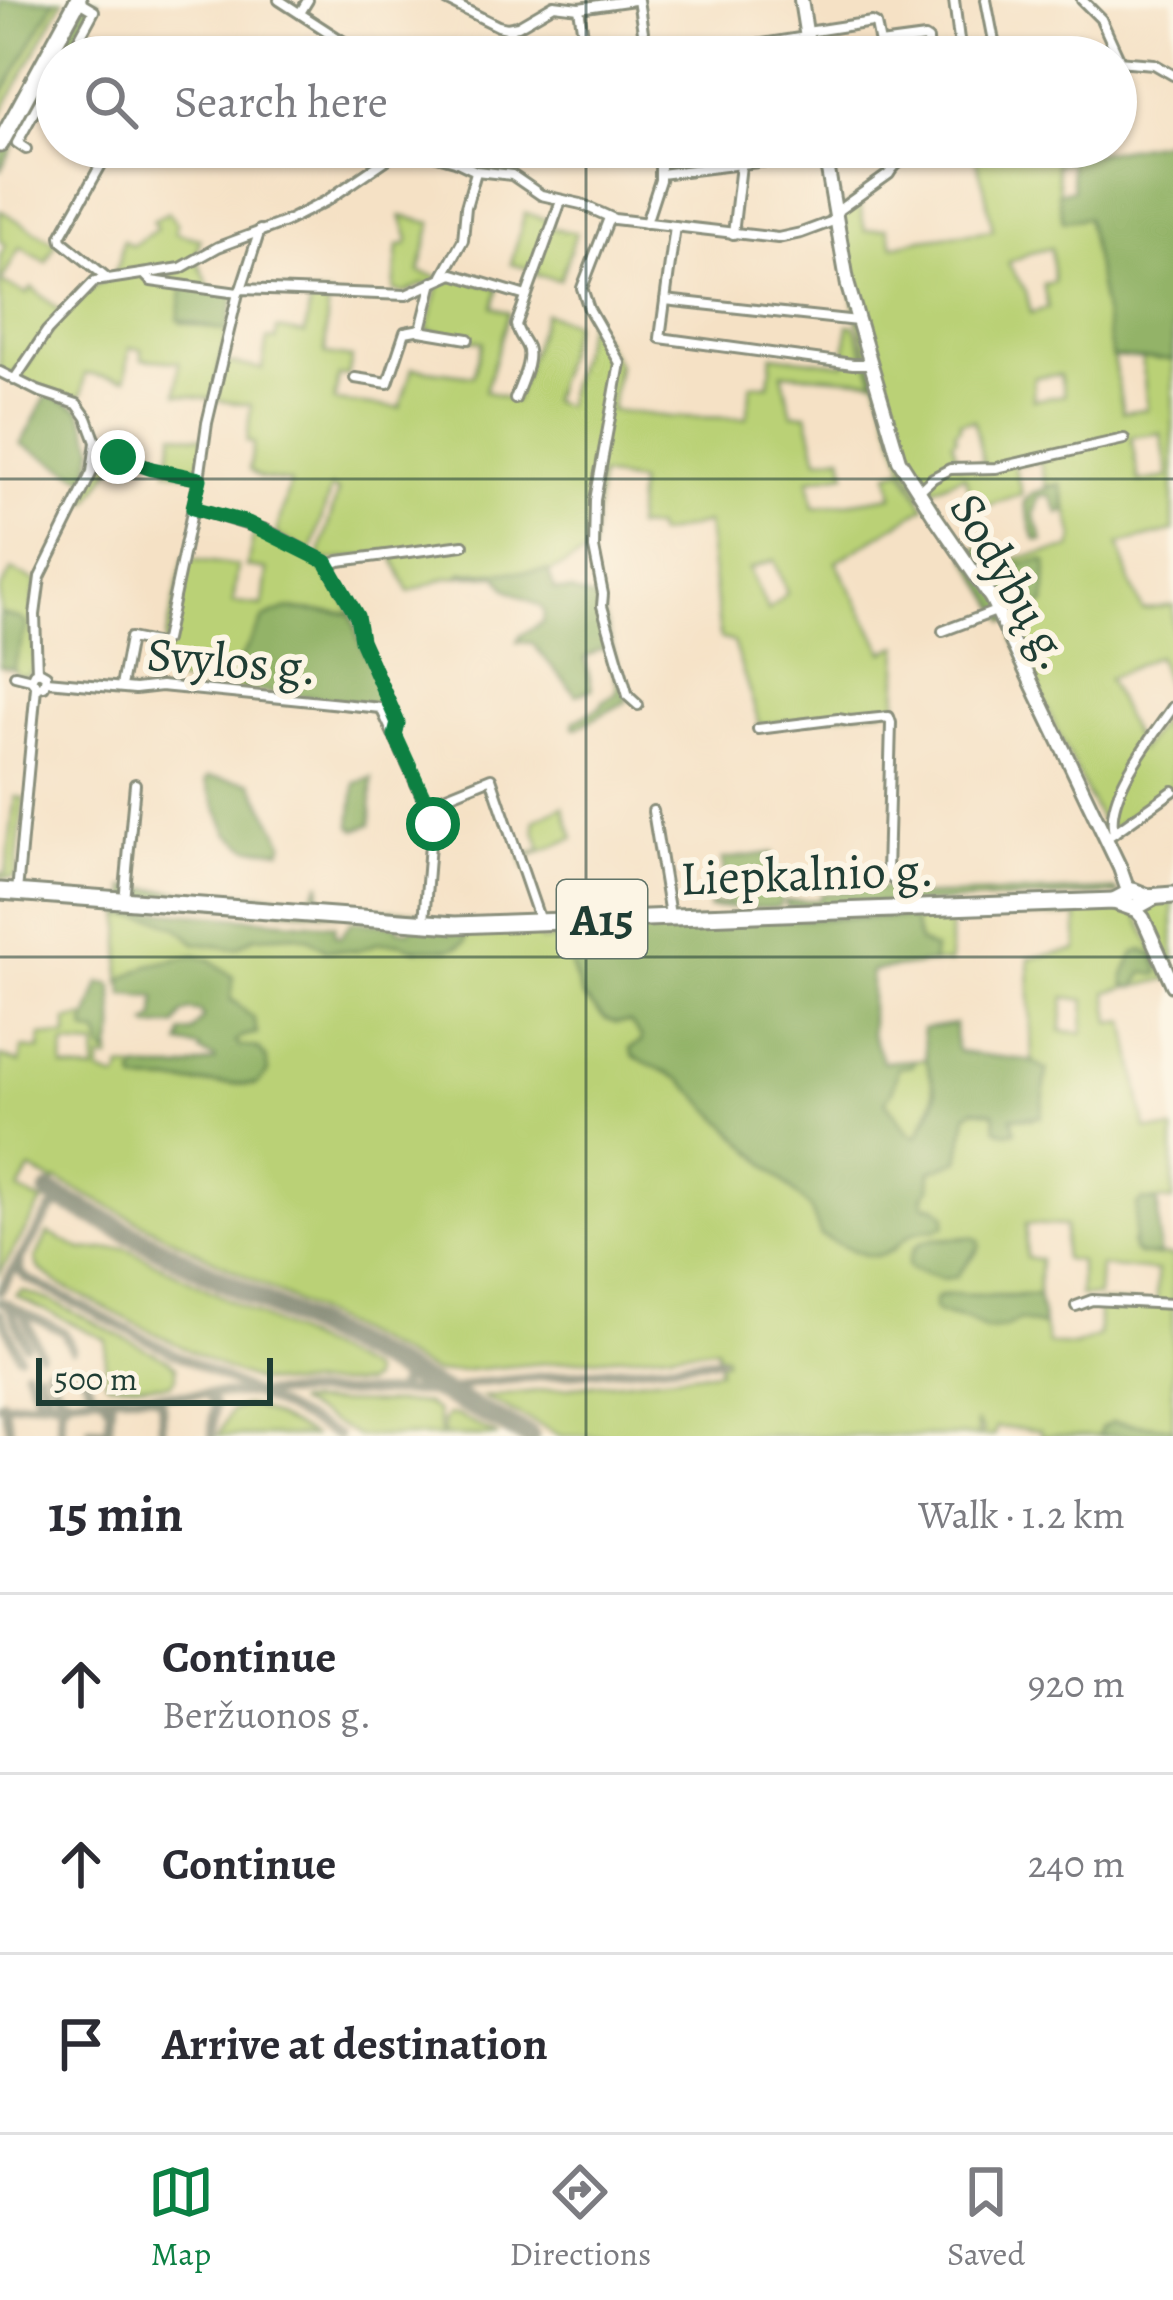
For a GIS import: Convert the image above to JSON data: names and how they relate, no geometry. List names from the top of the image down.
{
  "streets": {
    "highway": ["Liepkalnio g.", "A15"],
    "main road": ["Sodybų g."],
    "street": ["Svylos g."]
  },
  "crossings": [
    ["Sodybų g.", "Liepkalnio g."]
  ],
  "scale_bar": "500 m",
  "page": {
    "search": "Search here",
    "scale": "500 m",
    "heading": ["15 min", "Walk · 1.2 km"],
    "list": [
      ["Continue", "Beržuonos g.", "920 m"],
      ["Continue", "240 m"],
      "Arrive at destination"
    ],
    "nav": ["Map", "Directions", "Saved"]
  }
}
